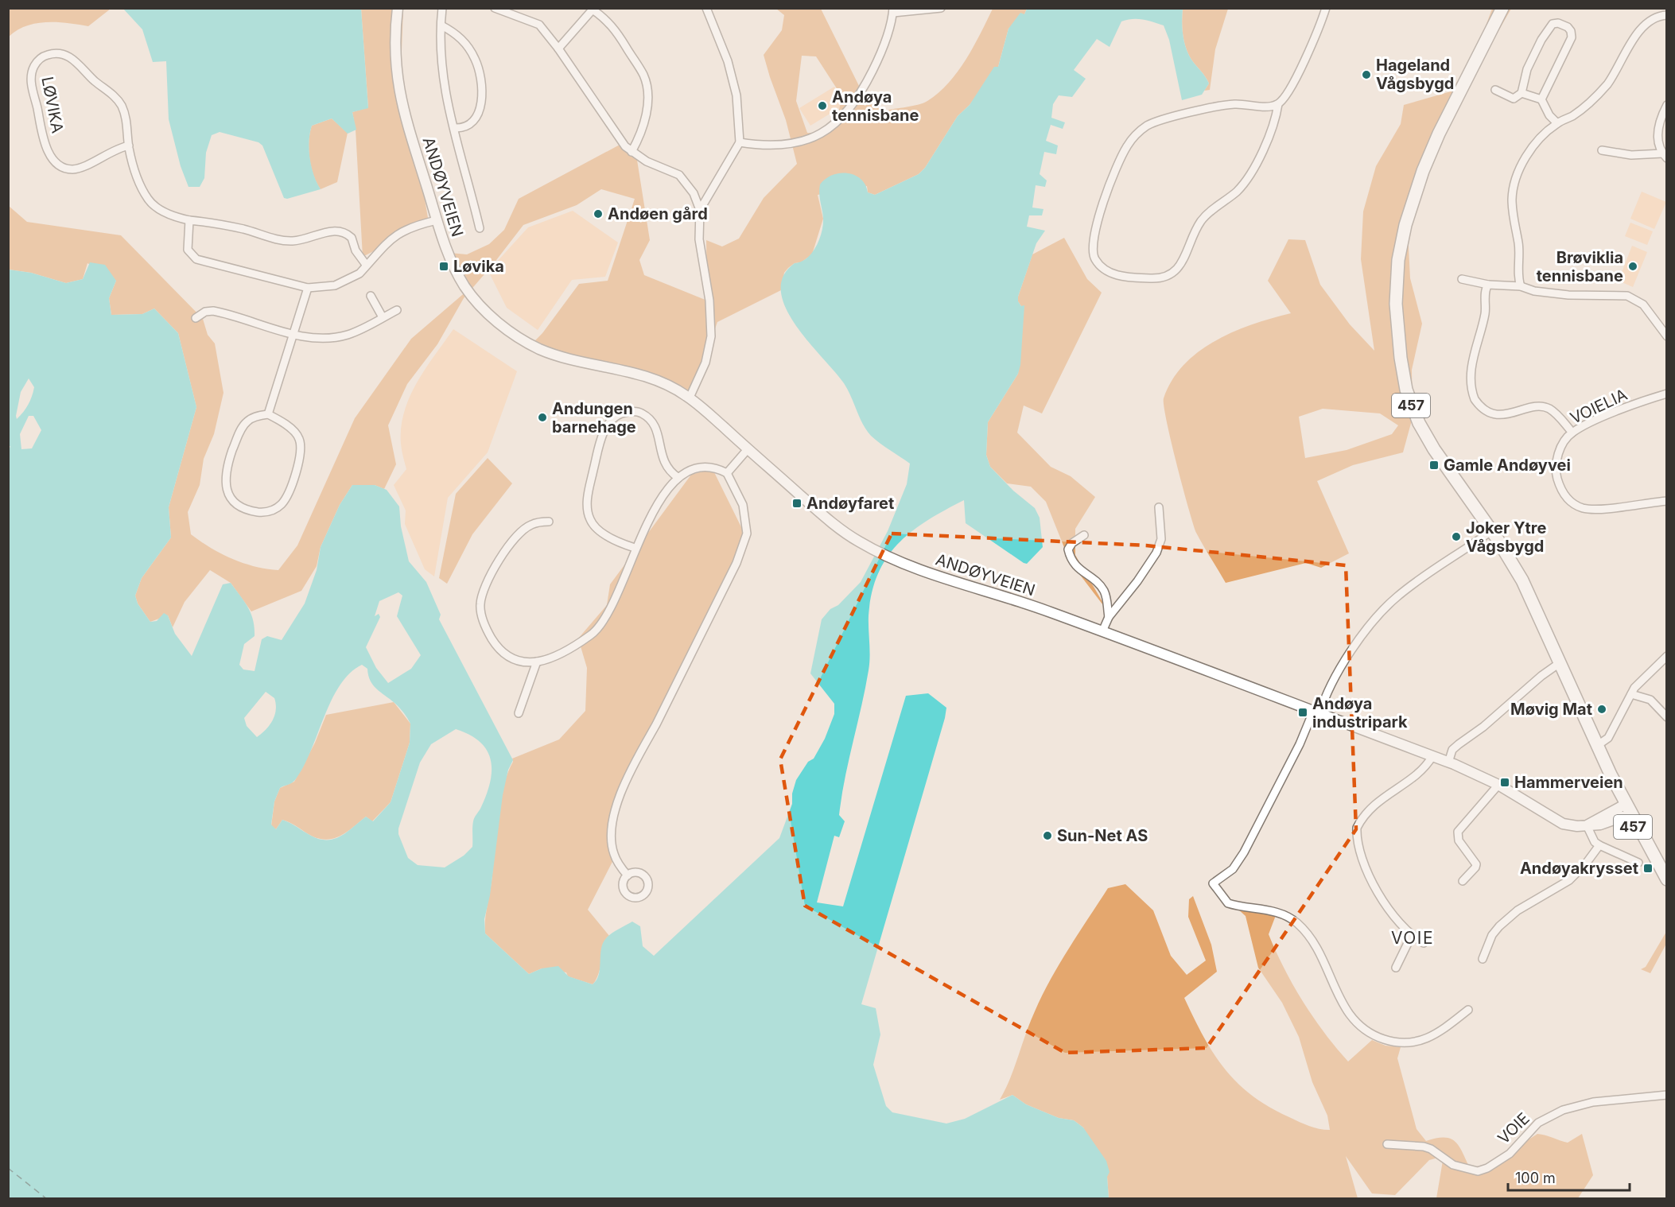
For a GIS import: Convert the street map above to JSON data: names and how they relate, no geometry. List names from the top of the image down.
{
  "streets": {
    "main road": ["457"],
    "street": [
      "LØVIKA",
      "ANDØYVEIEN",
      "VOIELIA",
      "VOIE"
    ]
  },
  "districts": ["VOIE"],
  "places": {
    "other": [
      "Hageland Vågsbygd",
      "Andøya tennisbane",
      "Andøen gård",
      "Brøviklia tennisbane",
      "Andungen barnehage",
      "Joker Ytre Vågsbygd",
      "Møvig Mat",
      "Sun-Net AS"
    ],
    "transit": [
      "Løvika",
      "Gamle Andøyvei",
      "Andøyfaret",
      "Andøya industripark",
      "Hammerveien",
      "Andøyakrysset"
    ]
  },
  "scale_bar": "100 m"
}
